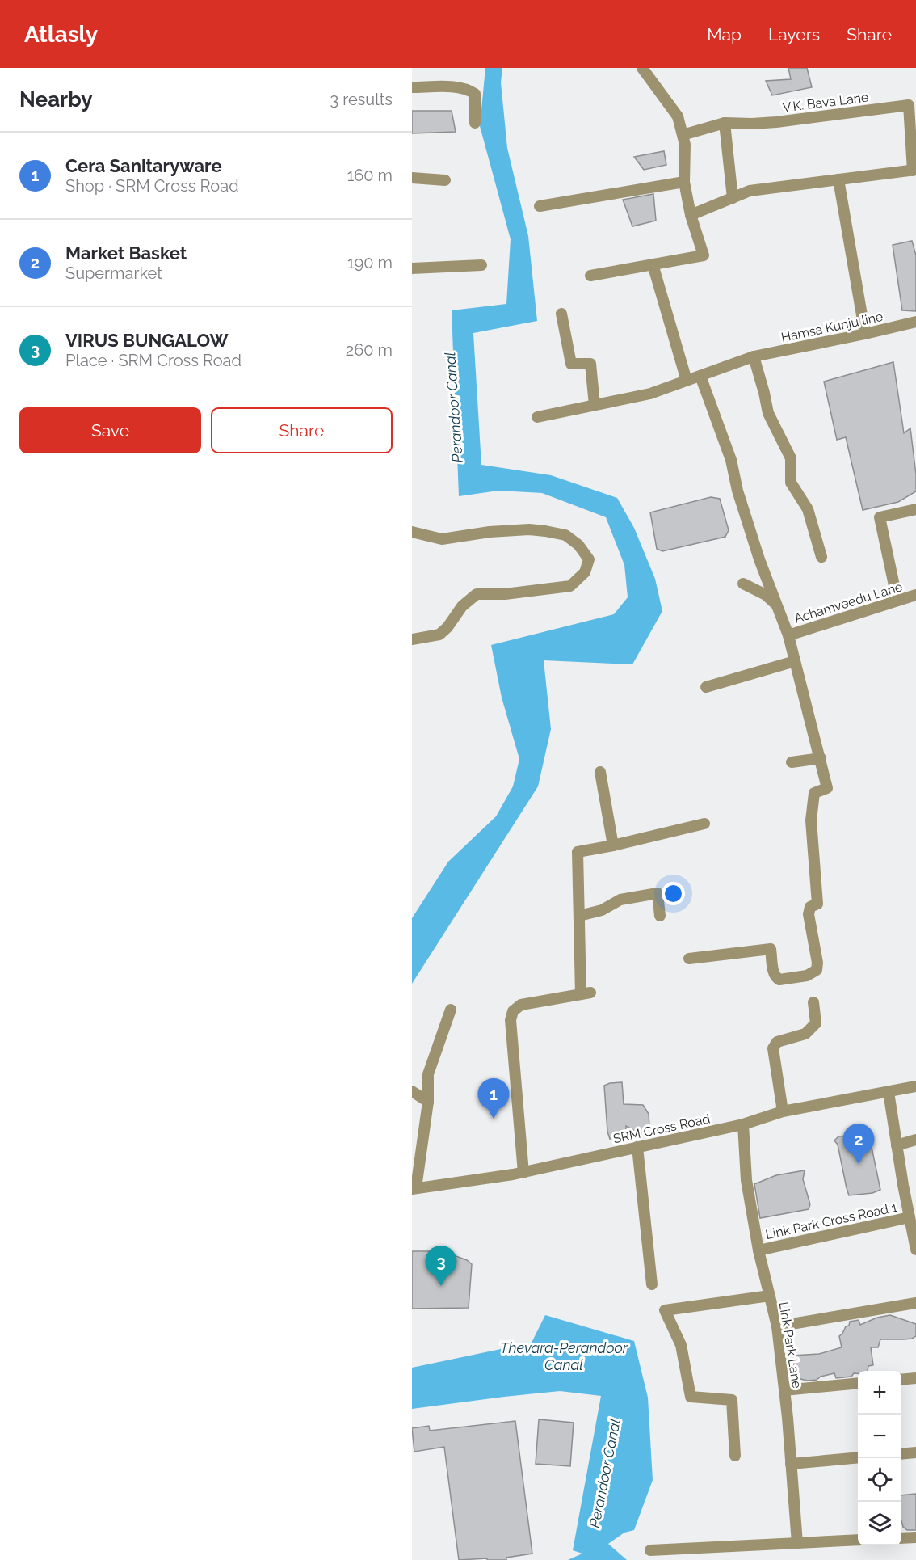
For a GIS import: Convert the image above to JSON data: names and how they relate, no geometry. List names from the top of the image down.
{
  "streets": {
    "street": [
      "V.K. Bava Lane",
      "Hamsa Kunju line",
      "Achamveedu Lane",
      "SRM Cross Road",
      "Link Park Cross Road 1",
      "Link Park Lane"
    ]
  },
  "crossings": [
    ["SRM Cross Road", "Link Park Lane"],
    ["Link Park Cross Road 1", "Link Park Lane"]
  ],
  "water": ["Perandoor Canal", "Thevara-Perandoor Canal"],
  "page": {
    "header": "Atlasly",
    "nav": ["Map", "Layers", "Share"],
    "heading": ["Nearby", "3 results"],
    "list": [
      {
        "mark": "1",
        "name": "Cera Sanitaryware",
        "note": "Shop · SRM Cross Road",
        "value": "160 m"
      },
      {
        "mark": "2",
        "name": "Market Basket",
        "note": "Supermarket",
        "value": "190 m"
      },
      {
        "mark": "3",
        "name": "VIRUS BUNGALOW",
        "note": "Place · SRM Cross Road",
        "value": "260 m"
      }
    ],
    "buttons": ["Save", "Share"],
    "pins": ["1", "2", "3"],
    "map_buttons": ["+", "−"]
  }
}
